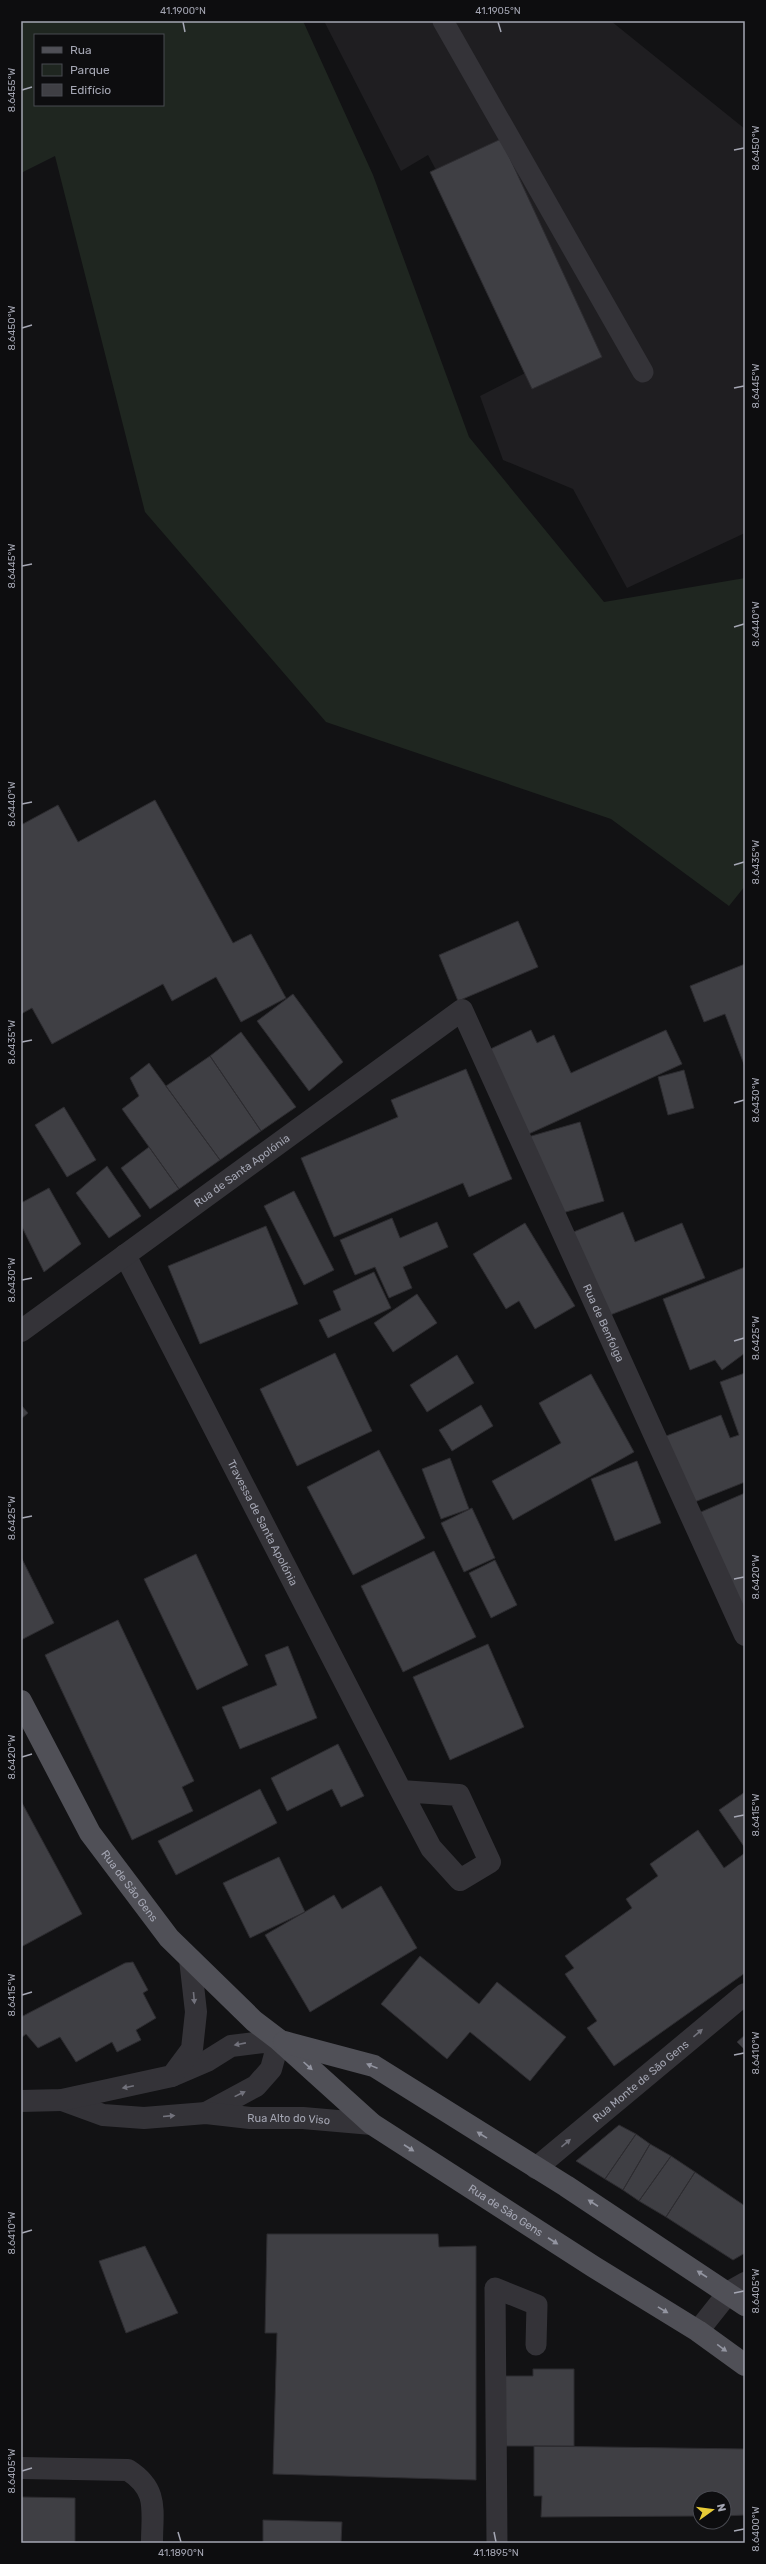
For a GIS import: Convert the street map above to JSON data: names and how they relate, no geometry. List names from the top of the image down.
{
  "streets": {
    "main road": ["Rua de São Gens"],
    "street": [
      "Rua de Santa Apolónia",
      "Rua de Benfolga",
      "Travessa de Santa Apolónia",
      "Rua Monte de São Gens",
      "Rua Alto do Viso"
    ]
  },
  "crossings": [
    ["Rua de Santa Apolónia", "Rua de Benfolga"],
    ["Rua de Santa Apolónia", "Travessa de Santa Apolónia"],
    ["Rua de São Gens", "Rua Monte de São Gens"],
    ["Rua de São Gens", "Rua Alto do Viso"]
  ],
  "one_way": ["Rua Monte de São Gens"],
  "legend": ["Rua", "Parque", "Edifício"],
  "north": "right",
  "coordinates": [
    "41.1900°N",
    "41.1905°N",
    "8.6455°W",
    "8.6450°W",
    "8.6445°W",
    "8.6440°W",
    "8.6435°W",
    "8.6430°W",
    "8.6425°W",
    "8.6420°W",
    "8.6415°W",
    "8.6410°W",
    "8.6405°W",
    "8.6400°W",
    "41.1890°N",
    "41.1895°N"
  ]
}
